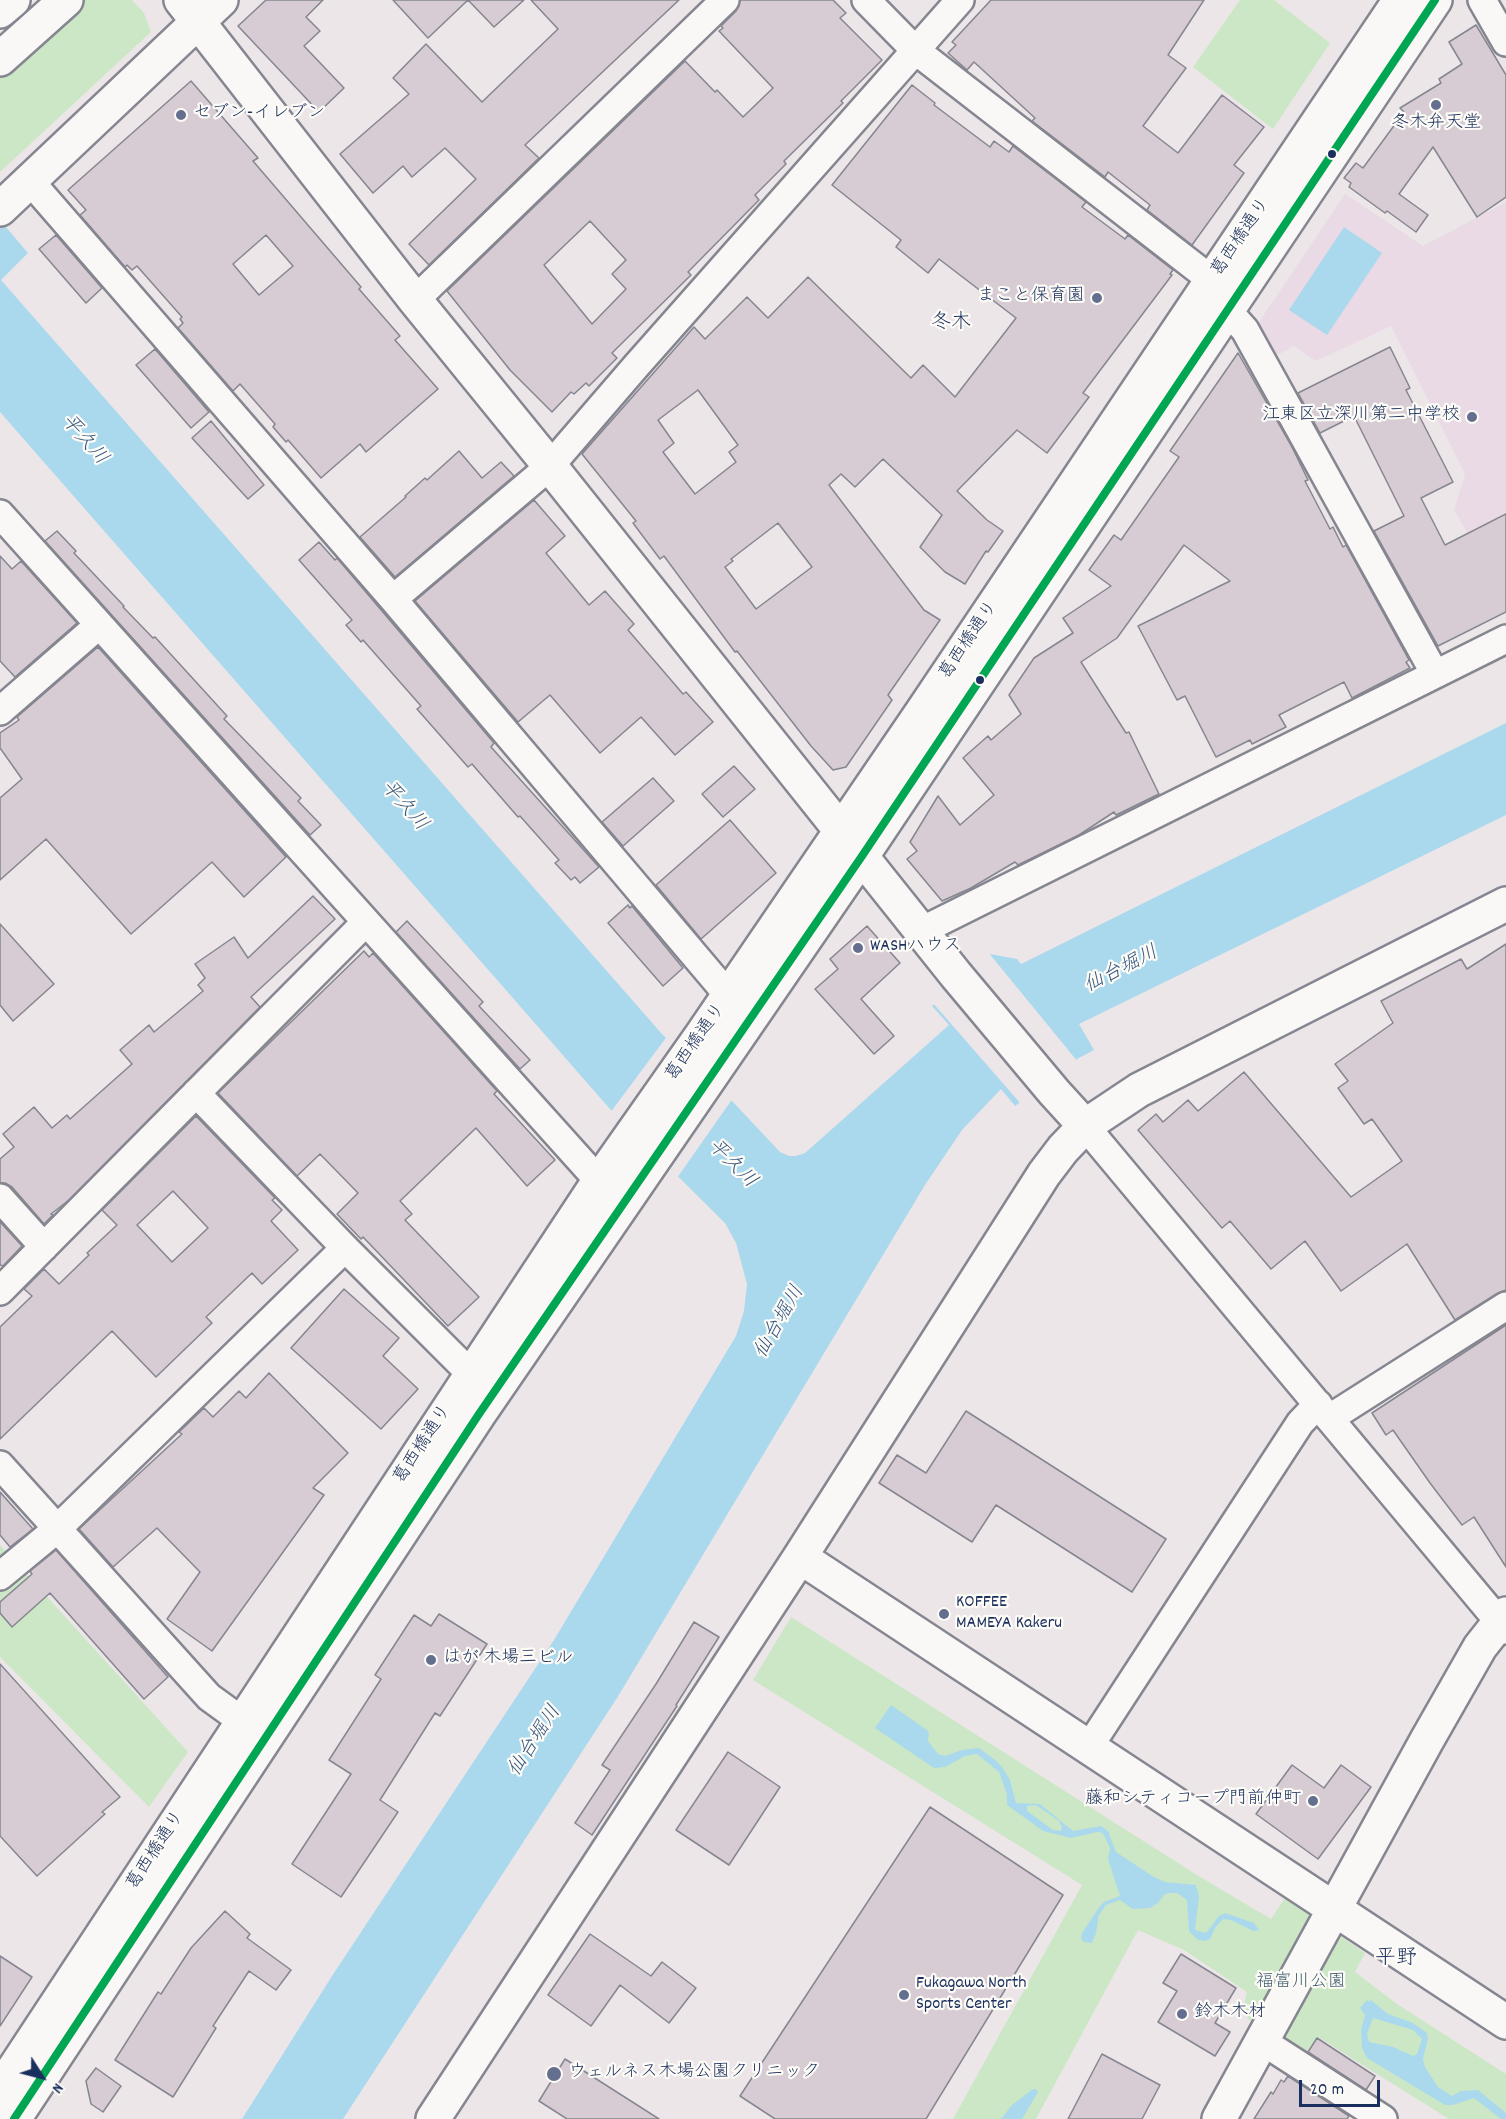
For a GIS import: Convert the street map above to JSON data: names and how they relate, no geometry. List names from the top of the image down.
{
  "streets": {
    "main road": ["葛西橋通り"]
  },
  "districts": ["冬木", "平野"],
  "water": ["平久川", "仙台堀川"],
  "parks": ["福富川公園"],
  "places": [
    "冬木弁天堂",
    "セブン-イレブン",
    "まこと保育園",
    "江東区立深川第二中学校",
    "WASHハウス",
    "KOFFEE MAMEYA Kakeru",
    "はが 木場三ビル",
    "藤和シティコープ門前仲町",
    "Fukagawa North Sports Center",
    "鈴木木材",
    "ウェルネス木場公園クリニック"
  ],
  "scale_bar": "20 m",
  "north": "bottom right"
}
